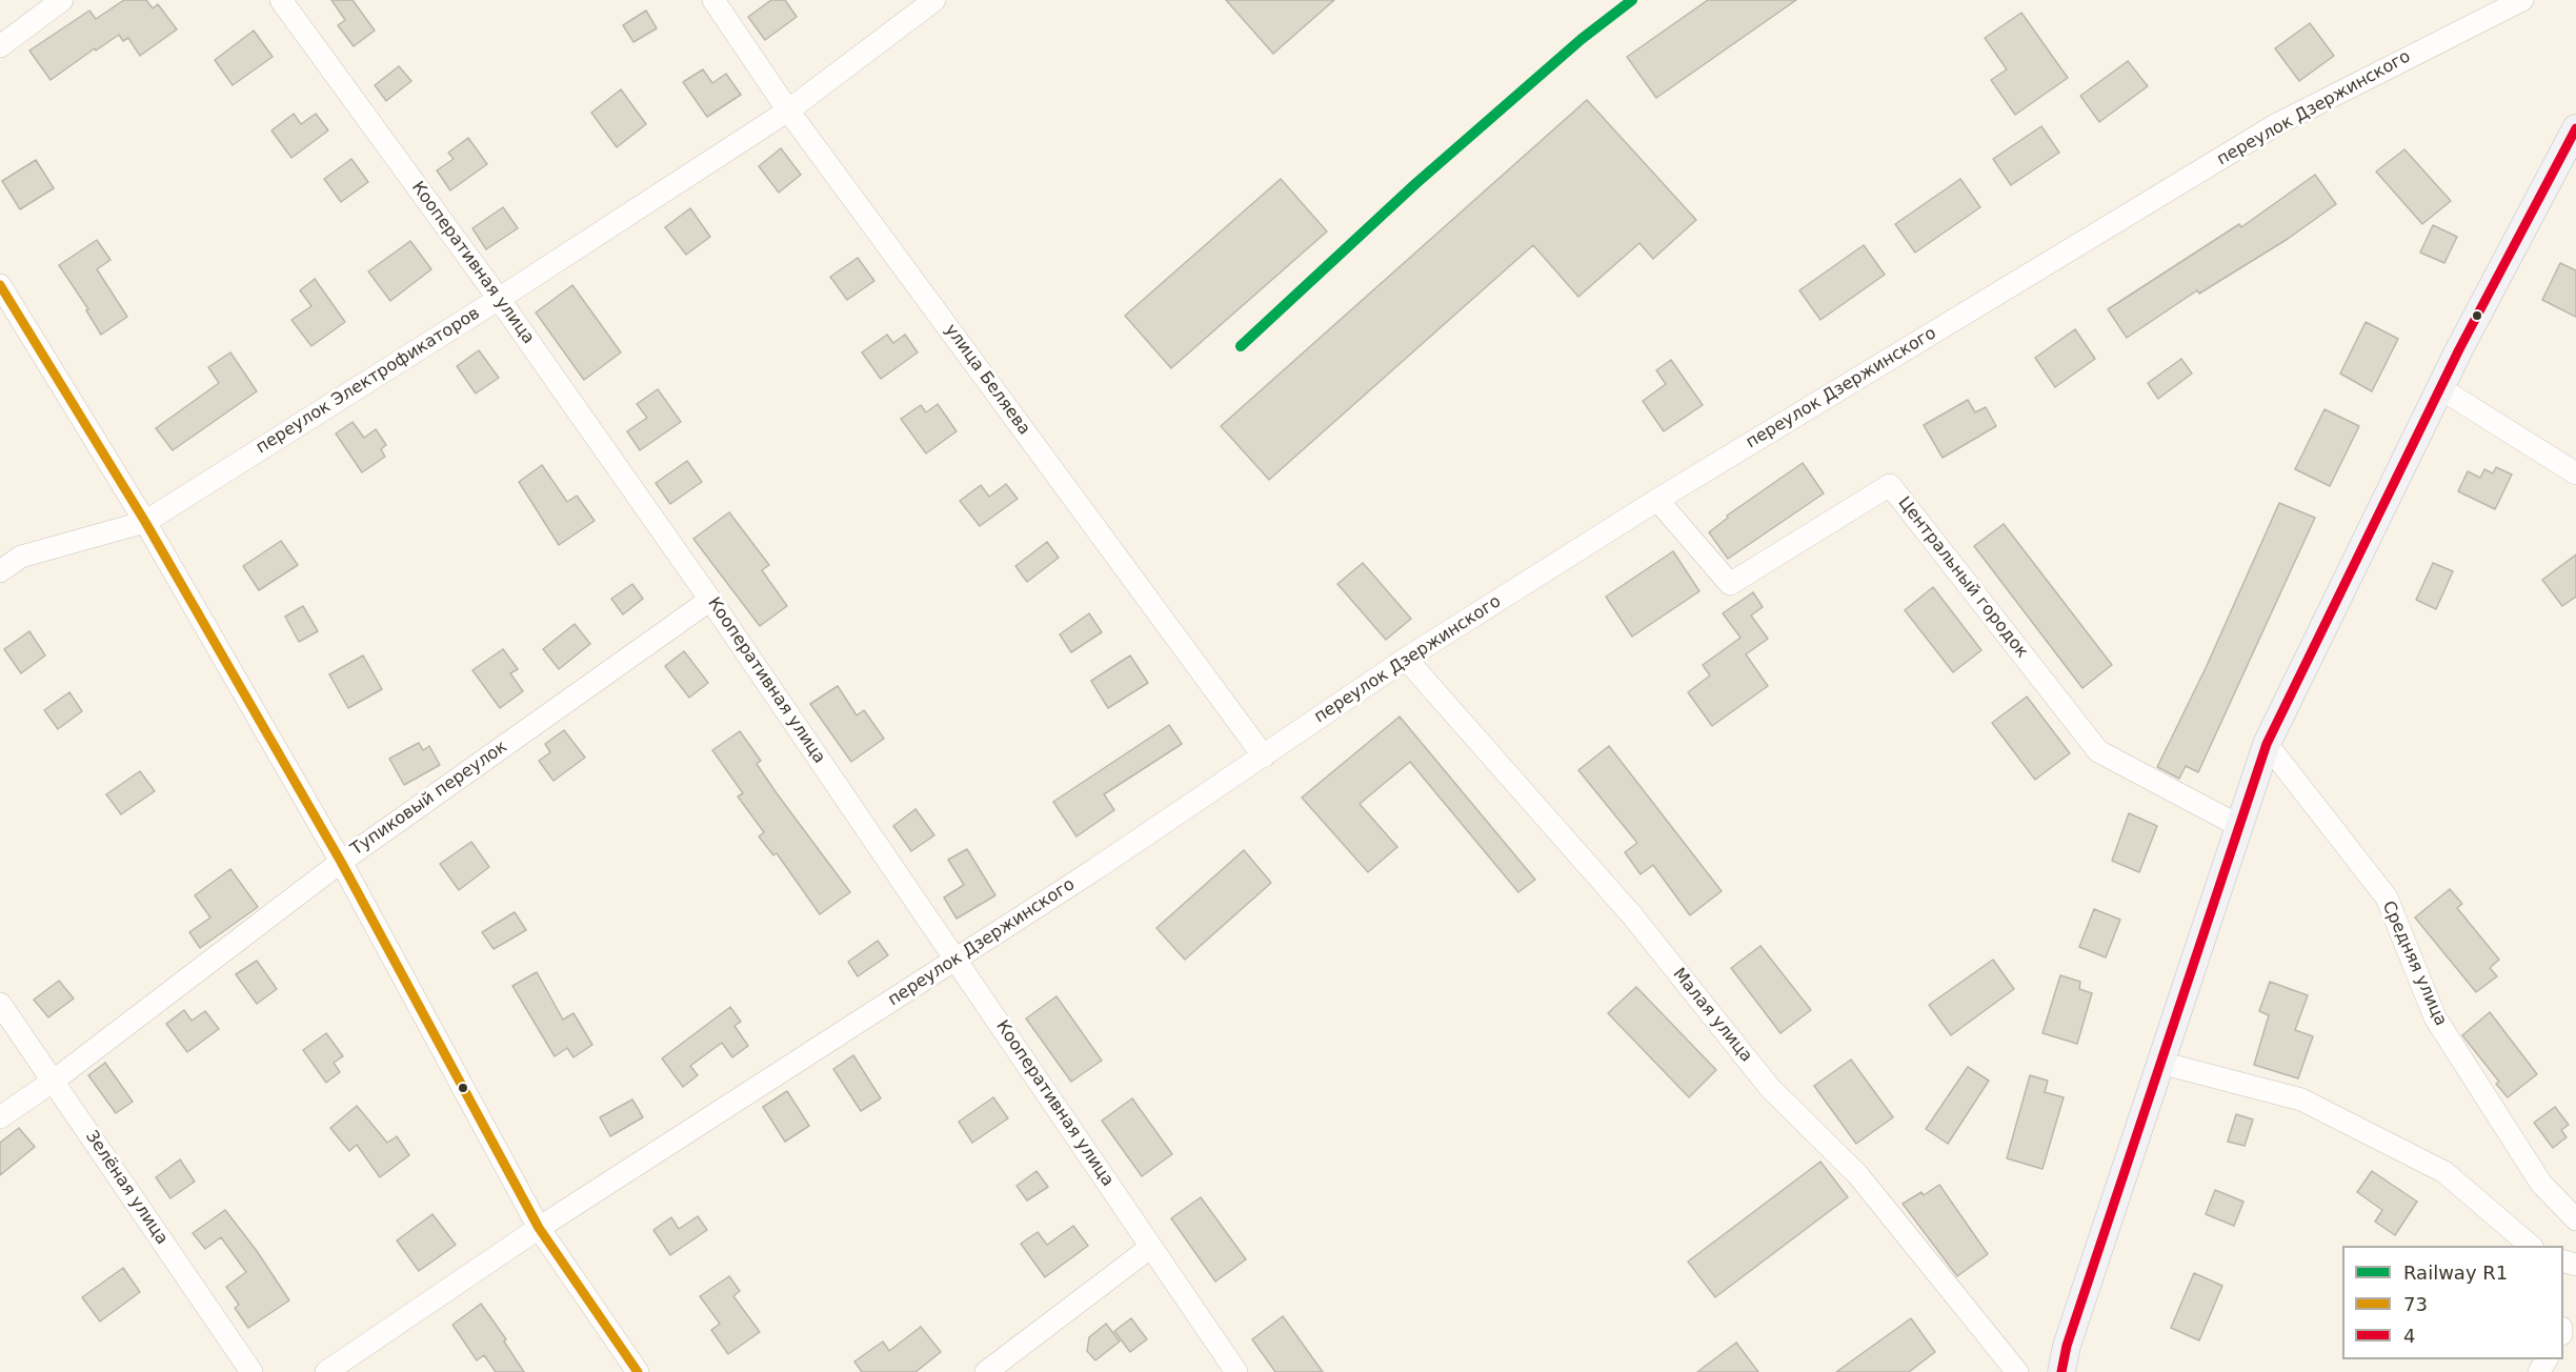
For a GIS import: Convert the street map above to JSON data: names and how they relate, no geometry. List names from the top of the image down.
{
  "streets": {
    "street": [
      "переулок Дзержинского",
      "Кооперативная улица",
      "улица Беляева",
      "переулок Электрофикаторов",
      "Центральный городок",
      "Тупиковый переулок",
      "Средняя улица",
      "Малая улица",
      "Зелёная улица"
    ]
  },
  "crossings": [
    ["переулок Дзержинского", "Кооперативная улица"],
    ["переулок Дзержинского", "улица Беляева"],
    ["переулок Дзержинского", "Центральный городок"],
    ["переулок Дзержинского", "Малая улица"],
    ["Кооперативная улица", "переулок Электрофикаторов"],
    ["Кооперативная улица", "Тупиковый переулок"],
    ["улица Беляева", "переулок Электрофикаторов"],
    ["Тупиковый переулок", "Зелёная улица"]
  ],
  "lines": ["rail line R1", "transit line 4", "transit line 73"],
  "legend": ["Railway R1", "73", "4"]
}
